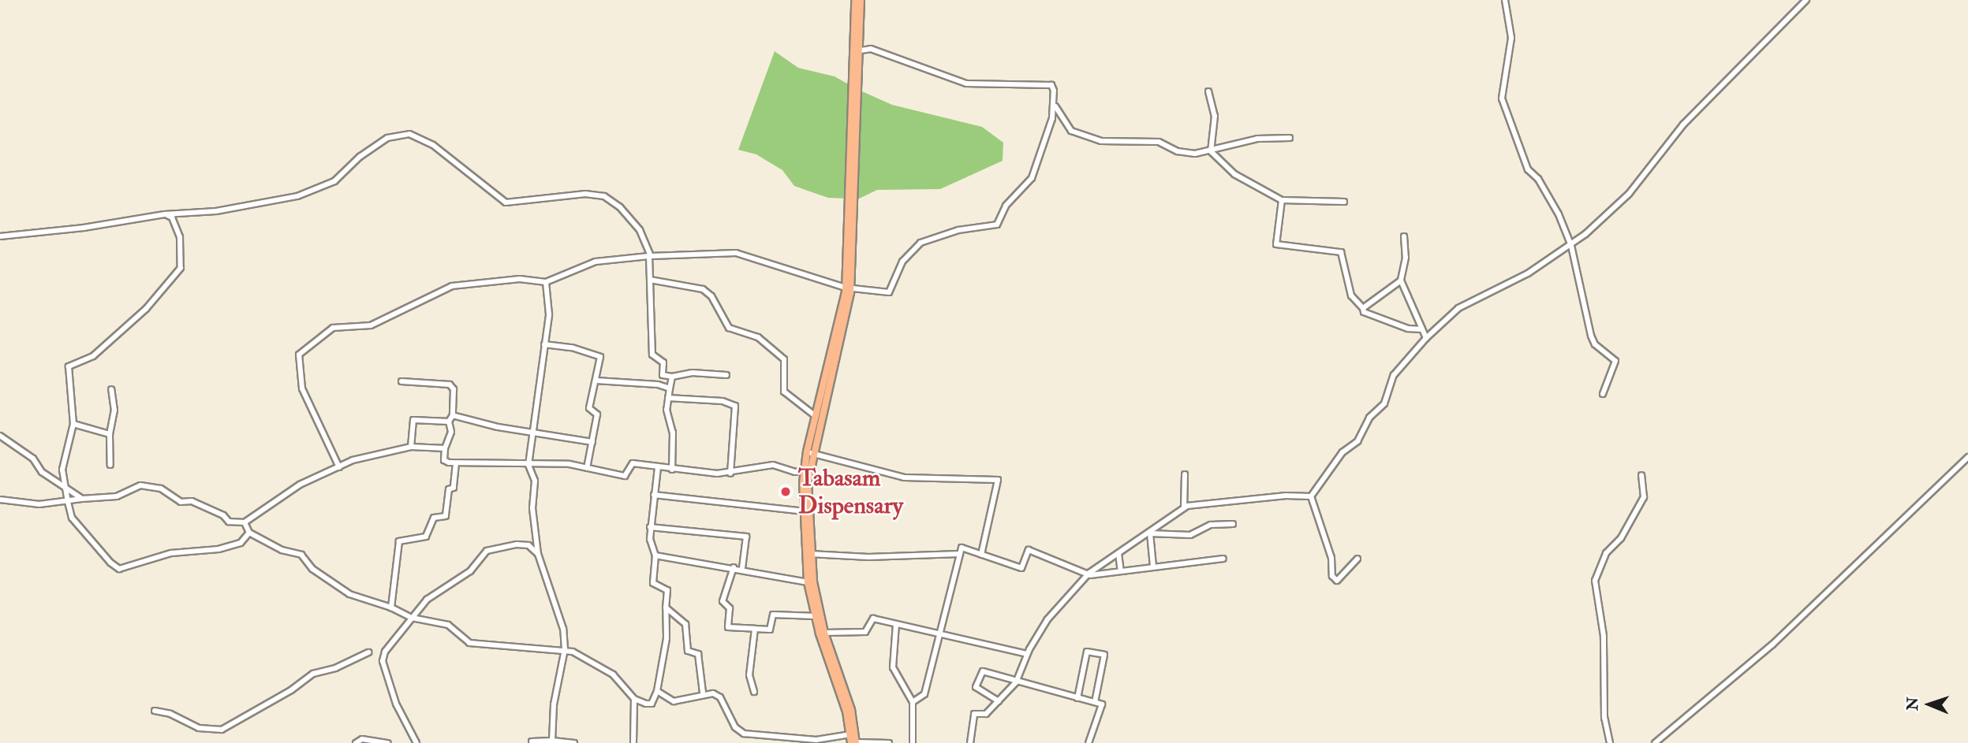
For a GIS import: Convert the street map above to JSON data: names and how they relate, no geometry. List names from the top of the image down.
{
  "places": ["Tabasam Dispensary"],
  "north": "left"
}
